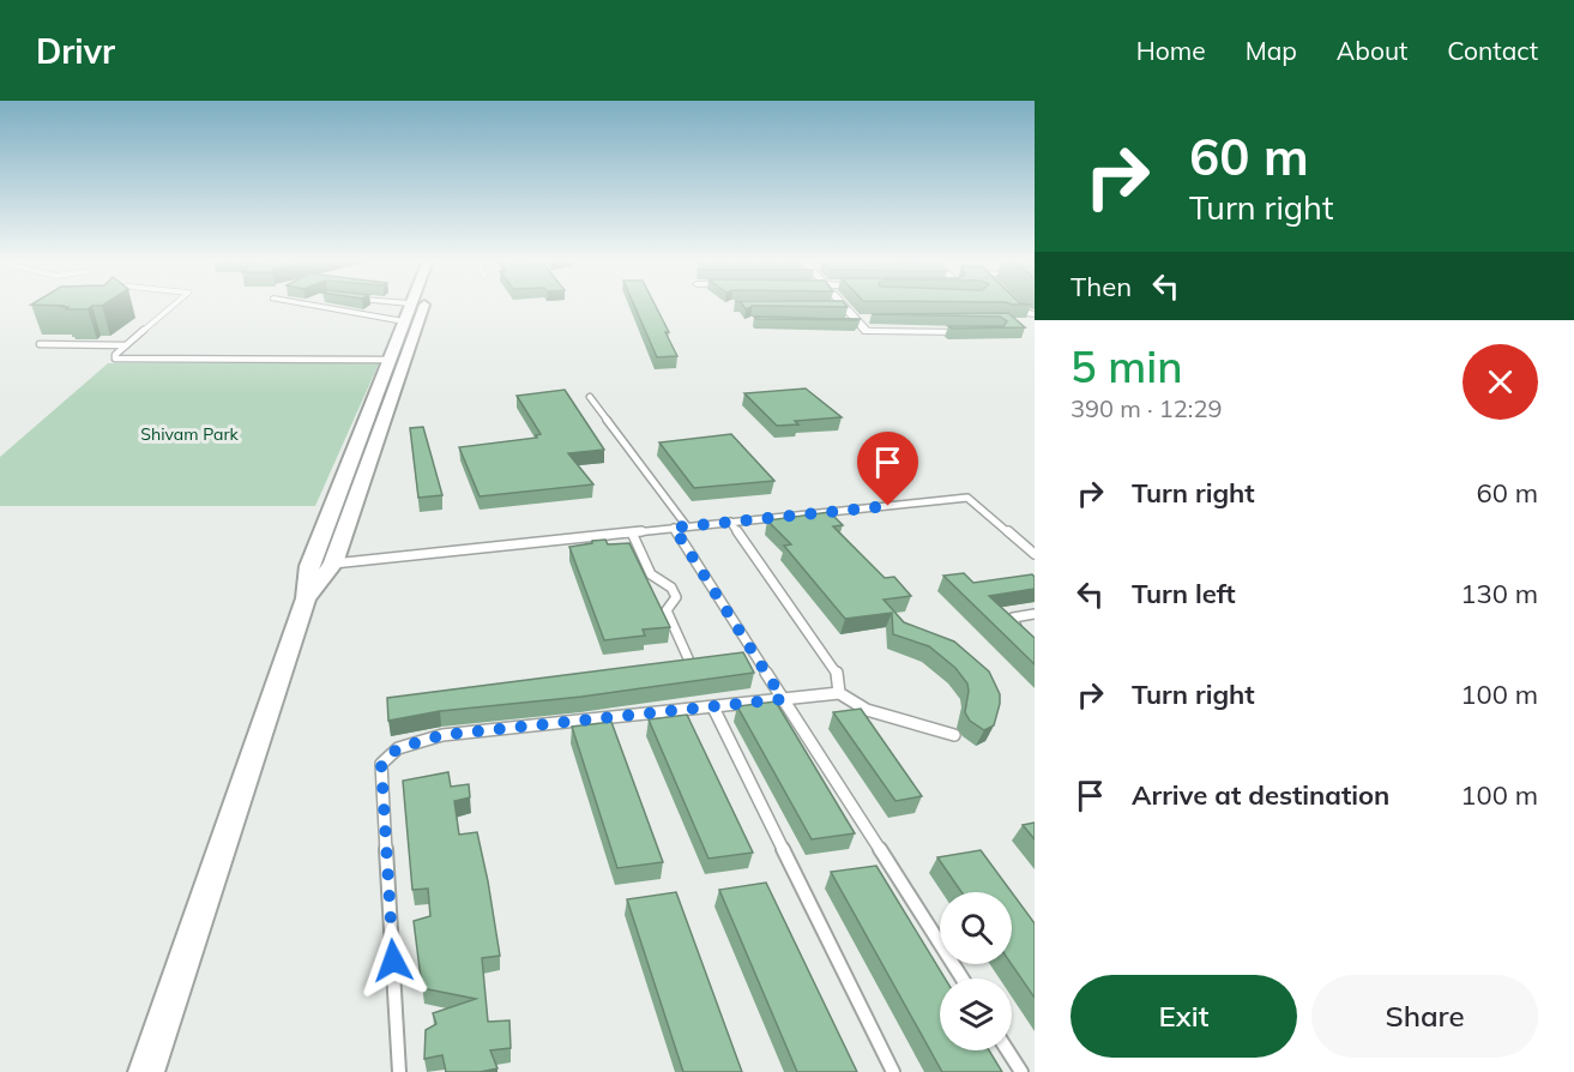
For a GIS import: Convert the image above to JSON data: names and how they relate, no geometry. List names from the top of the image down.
{
  "parks": ["Shivam Park"],
  "page": {
    "header": "Drivr",
    "nav": [
      "Home",
      "Map",
      "About",
      "Contact"
    ],
    "turn": ["60 m", "Turn right"],
    "then": "Then",
    "heading": ["5 min", "390 m · 12:29"],
    "list": [
      {
        "name": "Turn right",
        "value": "60 m"
      },
      {
        "name": "Turn left",
        "value": "130 m"
      },
      {
        "name": "Turn right",
        "value": "100 m"
      },
      {
        "name": "Arrive at destination",
        "value": "100 m"
      }
    ],
    "buttons": ["Exit", "Share"]
  }
}
